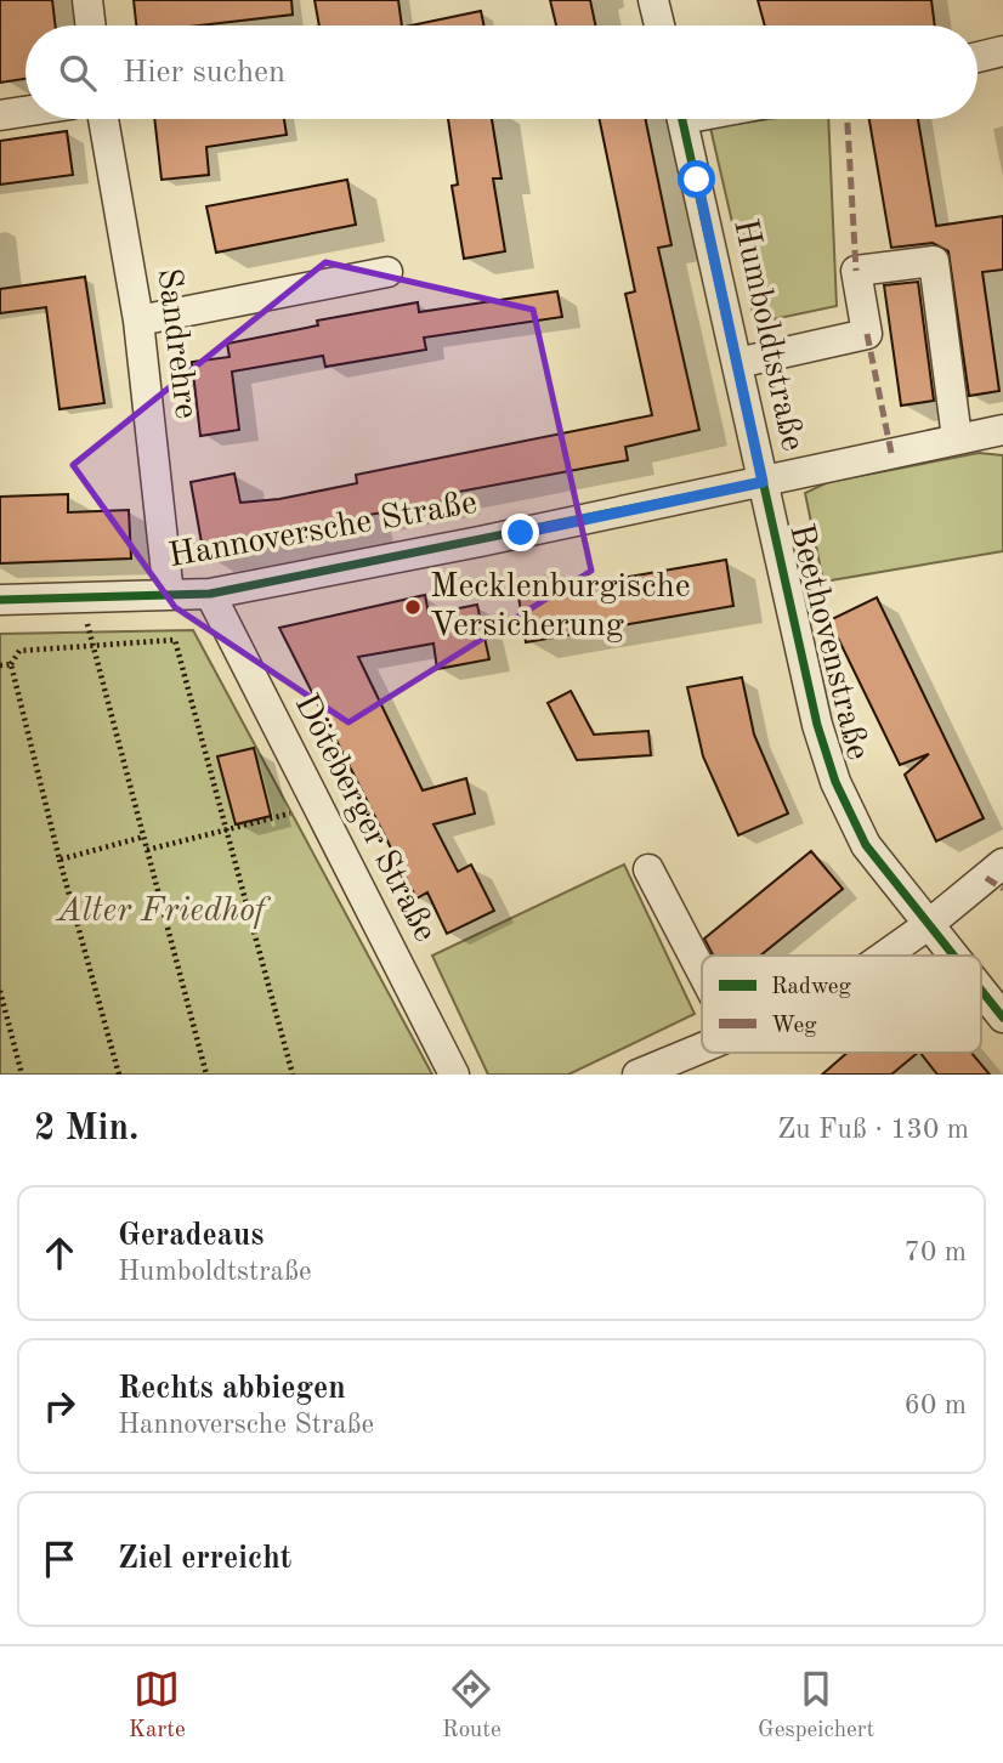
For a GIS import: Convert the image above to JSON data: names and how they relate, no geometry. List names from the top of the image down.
{
  "streets": {
    "street": [
      "Humboldtstraße",
      "Sandrehre",
      "Hannoversche Straße",
      "Beethovenstraße",
      "Döteberger Straße"
    ]
  },
  "crossings": [
    ["Humboldtstraße", "Hannoversche Straße"],
    ["Humboldtstraße", "Beethovenstraße"],
    ["Sandrehre", "Hannoversche Straße"],
    ["Hannoversche Straße", "Beethovenstraße"],
    ["Hannoversche Straße", "Döteberger Straße"]
  ],
  "parks": ["Alter Friedhof"],
  "places": ["Mecklenburgische Versicherung"],
  "legend": ["Radweg", "Weg"],
  "page": {
    "search": "Hier suchen",
    "heading": ["2 Min.", "Zu Fuß · 130 m"],
    "list": [
      ["Geradeaus", "Humboldtstraße", "70 m"],
      ["Rechts abbiegen", "Hannoversche Straße", "60 m"],
      "Ziel erreicht"
    ],
    "nav": ["Karte", "Route", "Gespeichert"]
  }
}
